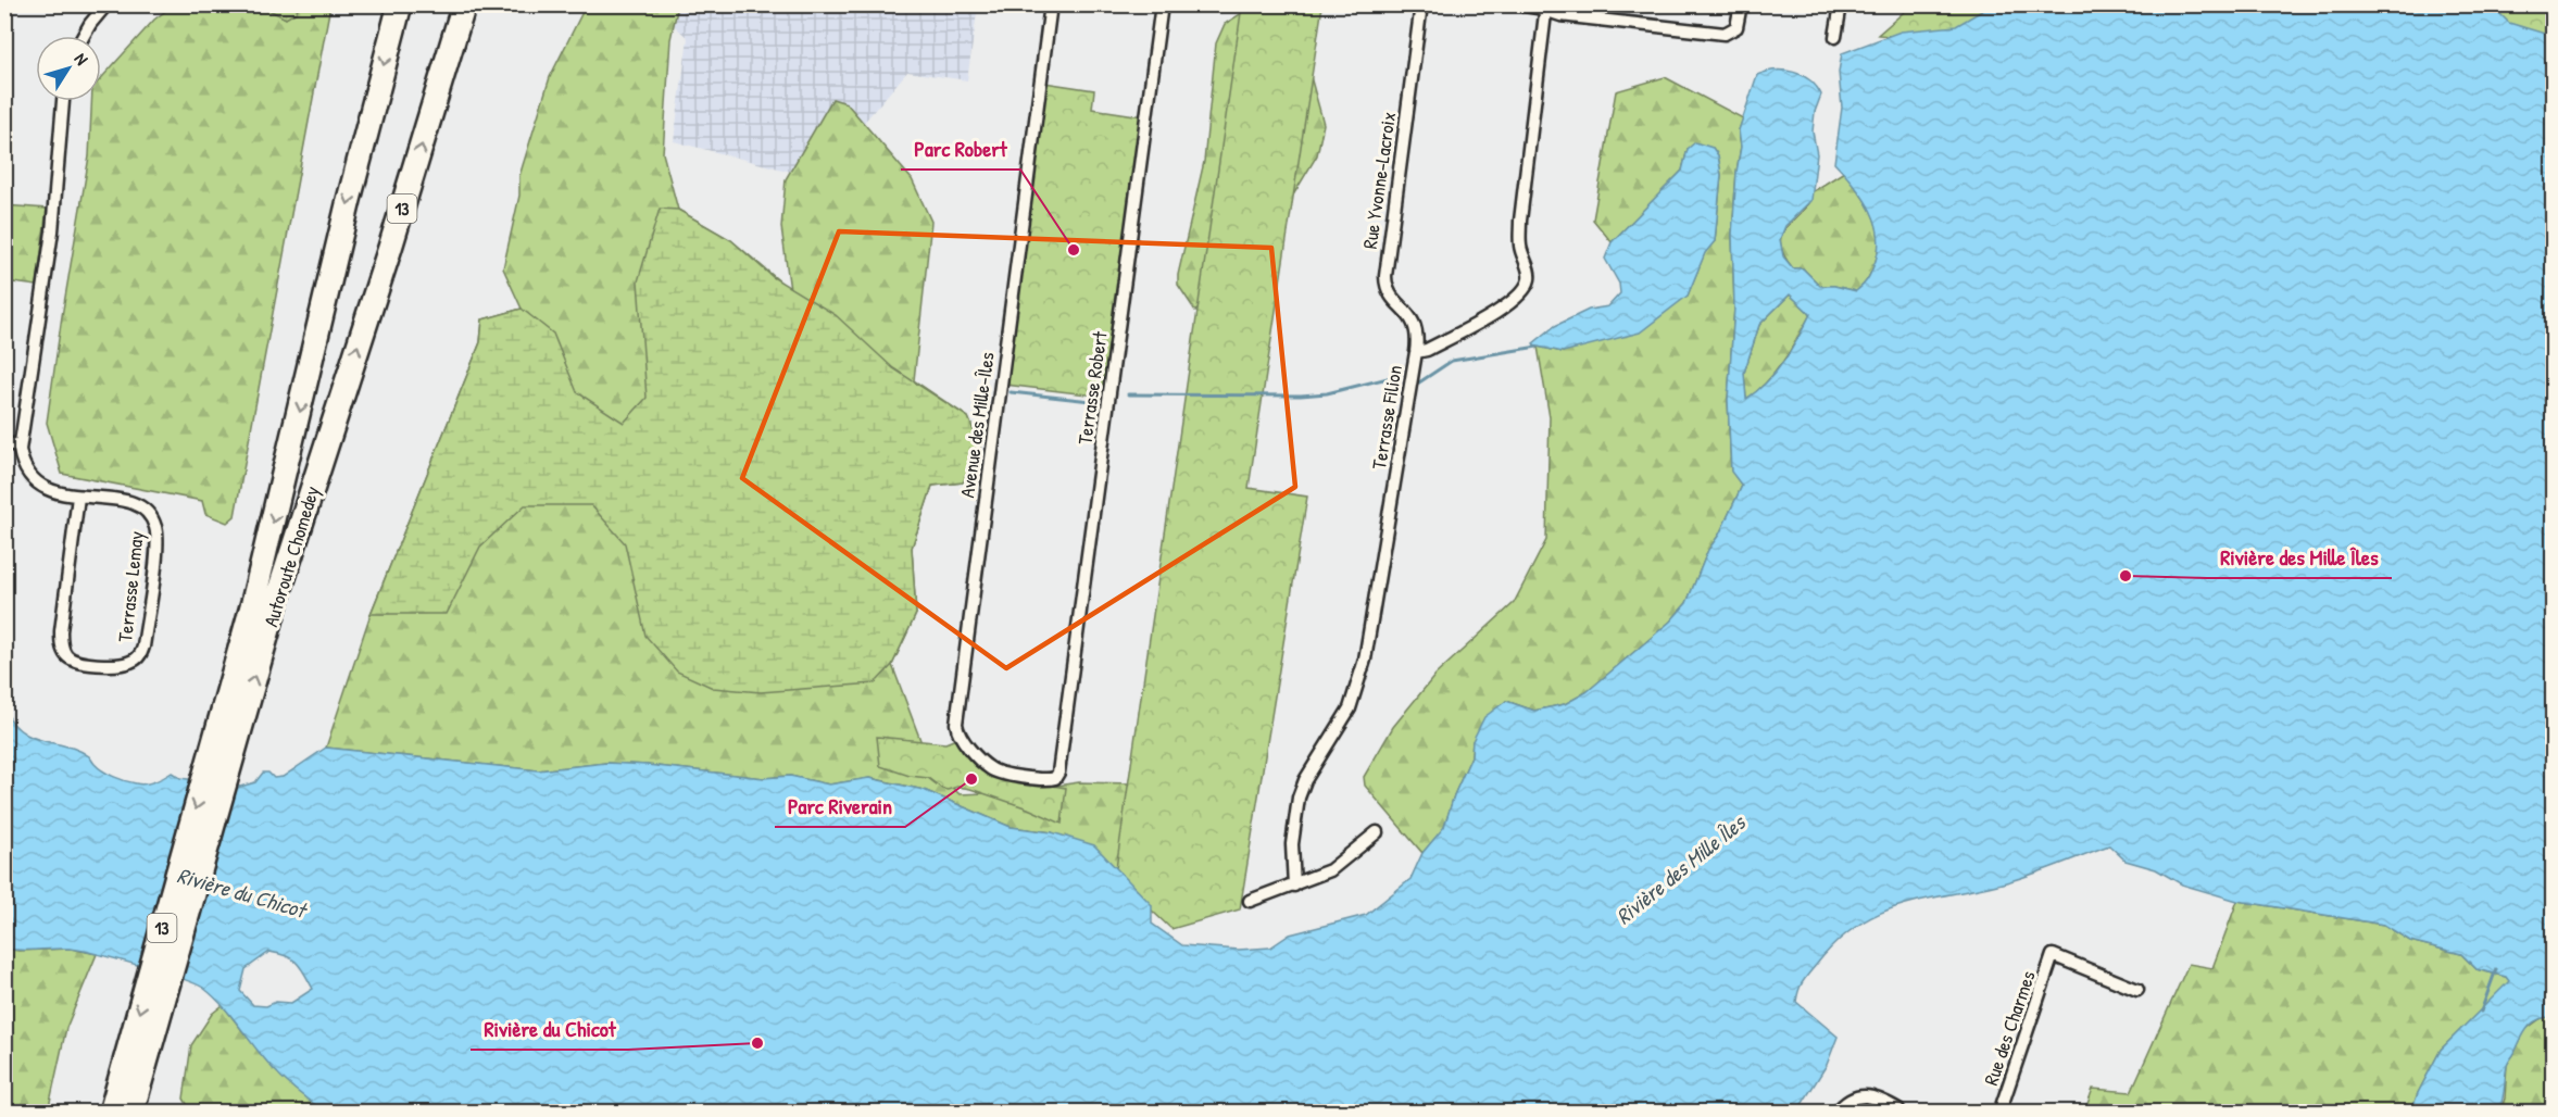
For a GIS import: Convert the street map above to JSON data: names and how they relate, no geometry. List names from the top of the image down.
{
  "streets": {
    "highway": ["13", "Autoroute Chomedey"],
    "street": [
      "Rue Yvonne-Lacroix",
      "Terrasse Robert",
      "Terrasse Filion",
      "Avenue des Mille-Îles",
      "Terrasse Lemay",
      "Rue des Charmes"
    ]
  },
  "crossings": [
    ["Rue Yvonne-Lacroix", "Terrasse Filion"],
    ["Terrasse Robert", "Avenue des Mille-Îles"]
  ],
  "water": ["Rivière des Mille Îles", "Rivière du Chicot"],
  "places": [
    "Parc Robert",
    "Rivière des Mille Îles",
    "Parc Riverain",
    "Rivière du Chicot"
  ],
  "north": "top right"
}
